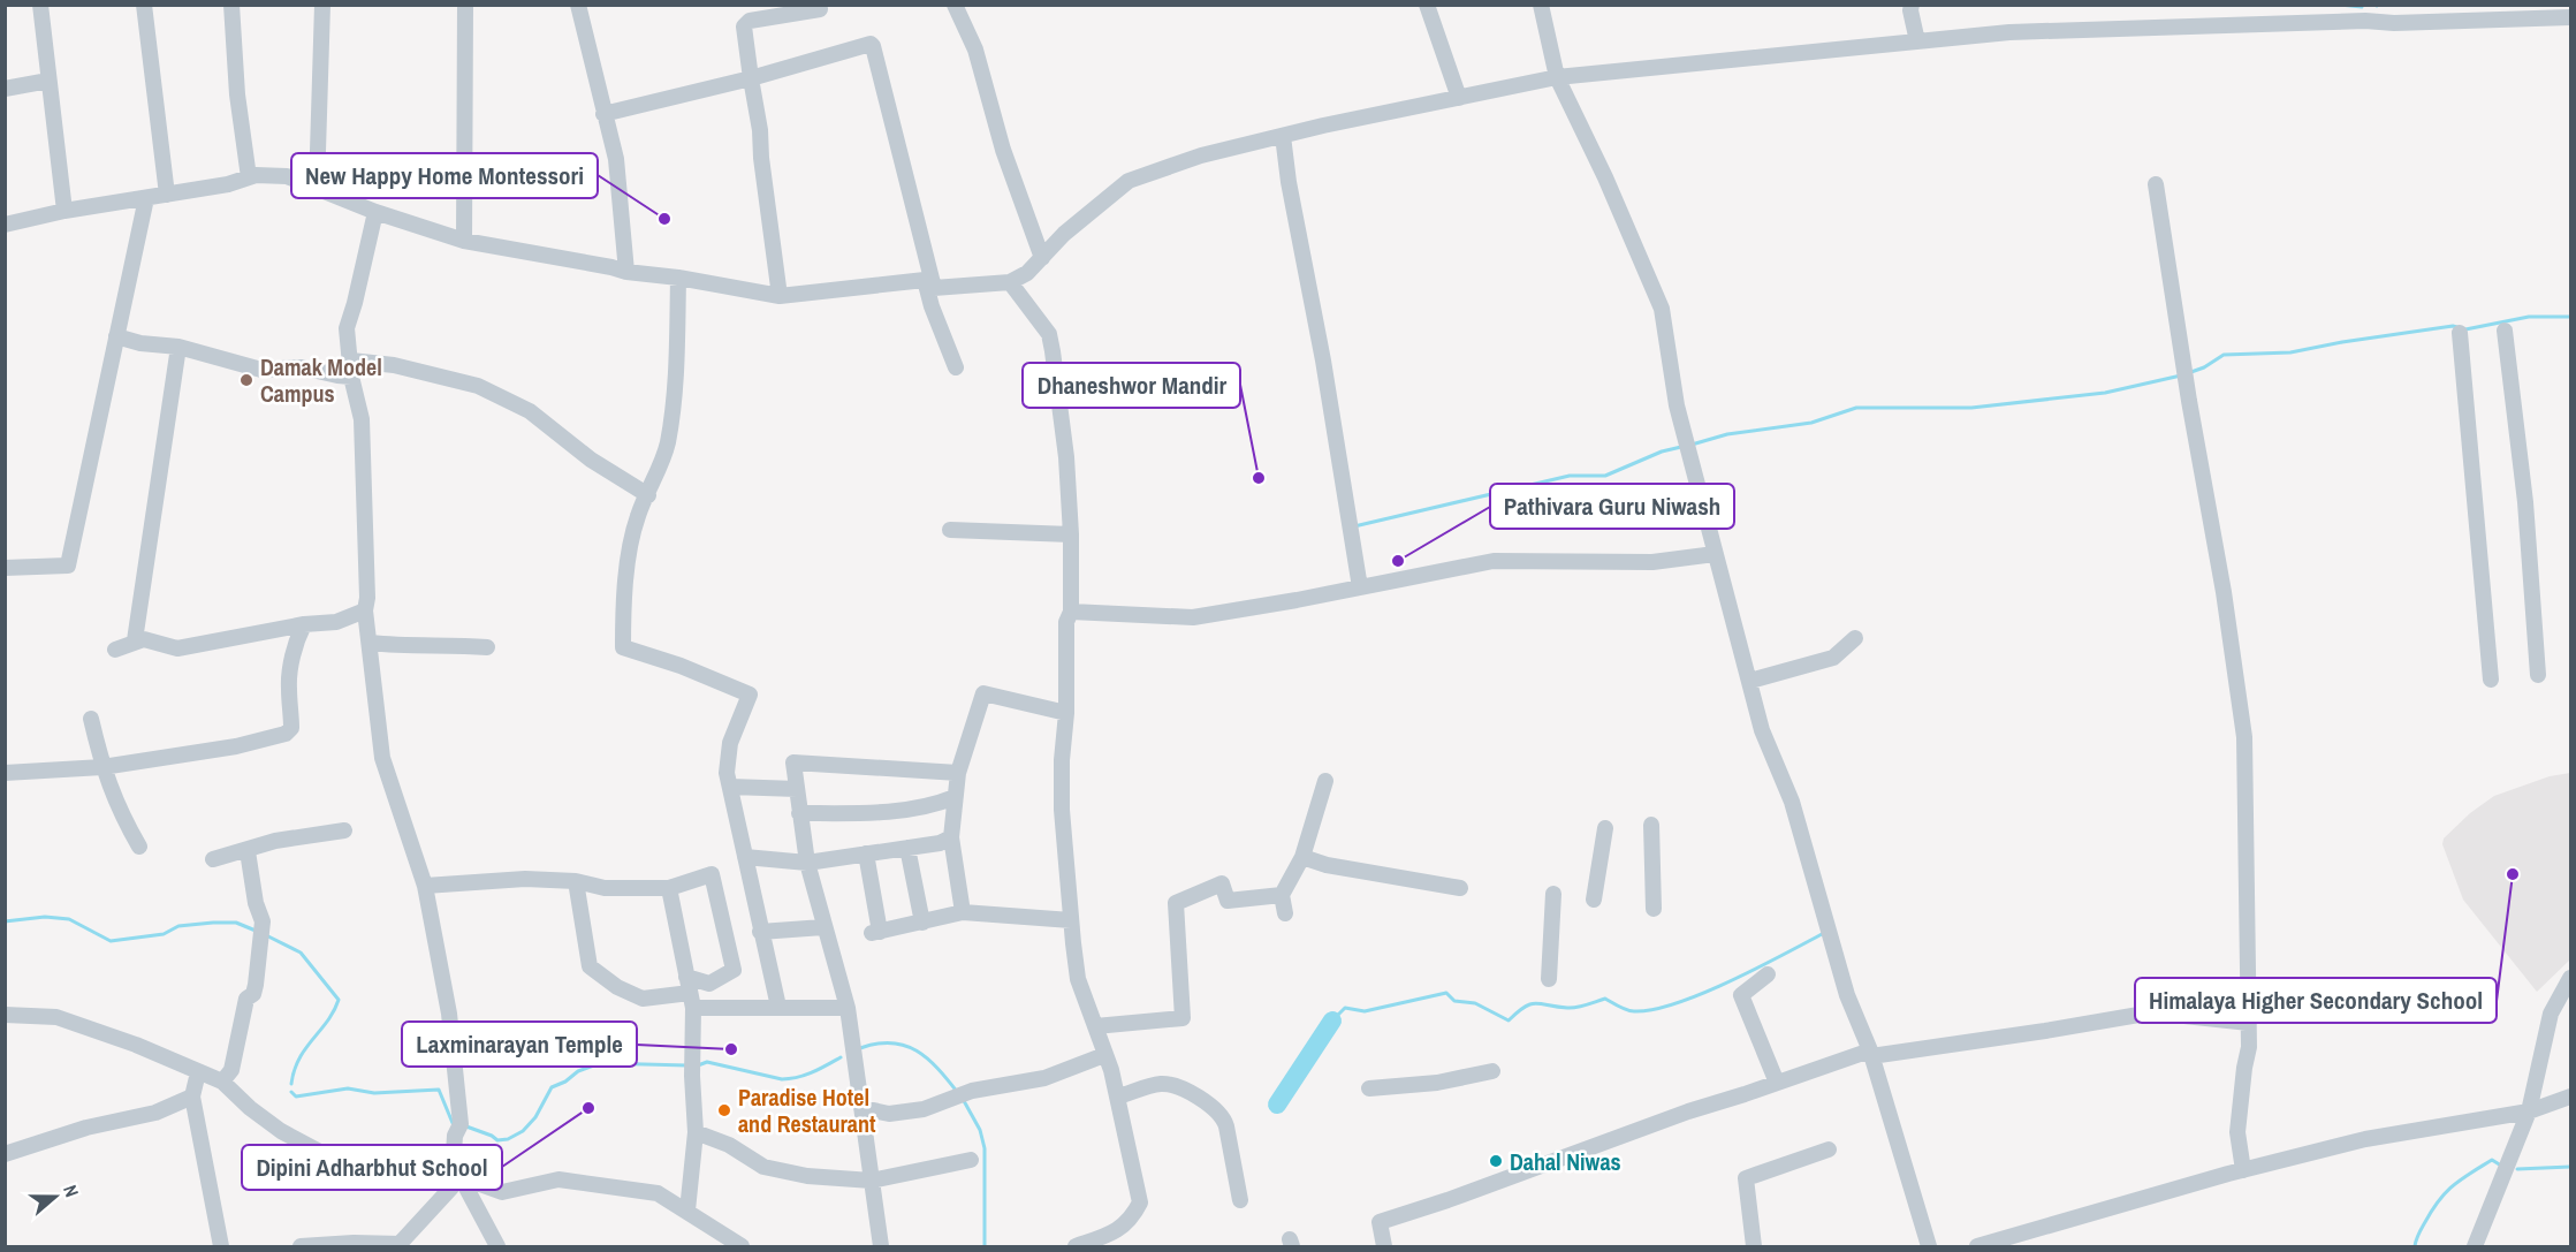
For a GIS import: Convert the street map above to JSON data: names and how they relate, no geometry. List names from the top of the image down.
{
  "places": [
    "New Happy Home Montessori",
    "Damak Model Campus",
    "Dhaneshwor Mandir",
    "Pathivara Guru Niwash",
    "Himalaya Higher Secondary School",
    "Laxminarayan Temple",
    "Dipini Adharbhut School",
    "Paradise Hotel and Restaurant",
    "Dahal Niwas"
  ],
  "north": "right"
}
